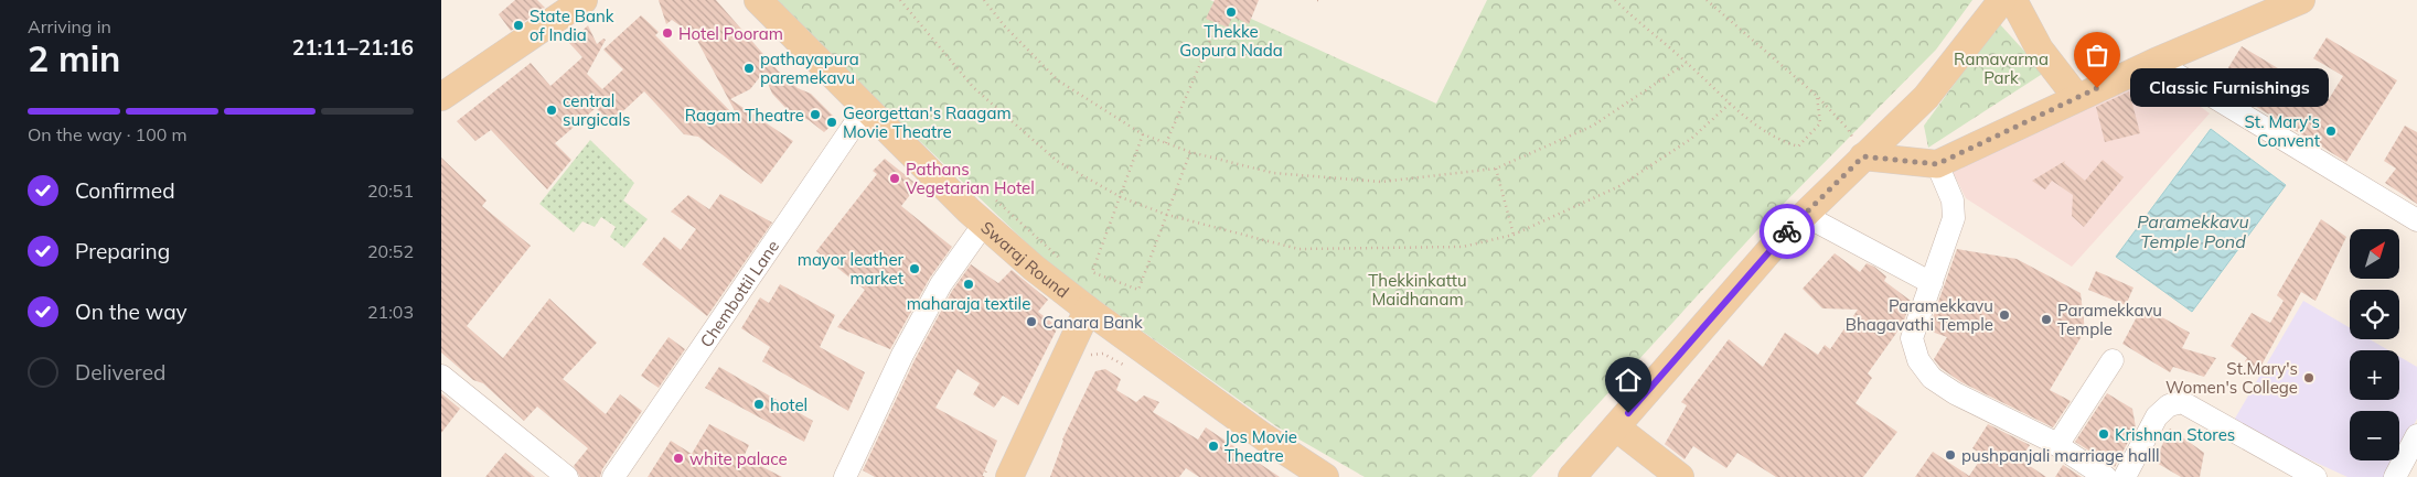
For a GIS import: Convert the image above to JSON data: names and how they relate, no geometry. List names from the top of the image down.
{
  "streets": {
    "main road": ["Swaraj Round"],
    "street": ["Chembottil Lane"]
  },
  "crossings": [
    ["Swaraj Round", "Chembottil Lane"]
  ],
  "water": ["Paramekkavu Temple Pond"],
  "parks": ["Ramavarma Park", "Thekkinkattu Maidhanam"],
  "places": [
    "Thekke Gopura Nada",
    "State Bank of India",
    "Hotel Pooram",
    "pathayapura paremekavu",
    "Classic Furnishings",
    "central surgicals",
    "Ragam Theatre",
    "Georgettan's Raagam Movie Theatre",
    "St. Mary's Convent",
    "Pathans Vegetarian Hotel",
    "mayor leather market",
    "maharaja textile",
    "Paramekkavu Bhagavathi Temple",
    "Paramekkavu Temple",
    "Canara Bank",
    "St.Mary's Women's College",
    "hotel",
    "Krishnan Stores",
    "Jos Movie Theatre",
    "pushpanjali marriage halll",
    "white palace"
  ],
  "north": "top right",
  "page": {
    "heading": ["2 min", "Arriving in", "21:11–21:16"],
    "bubble": "Classic Furnishings",
    "bar": "On the way · 100 m",
    "list": [
      ["Confirmed", "20:51"],
      ["Preparing", "20:52"],
      ["On the way", "21:03"],
      "Delivered"
    ],
    "map_buttons": ["+", "−"]
  }
}
